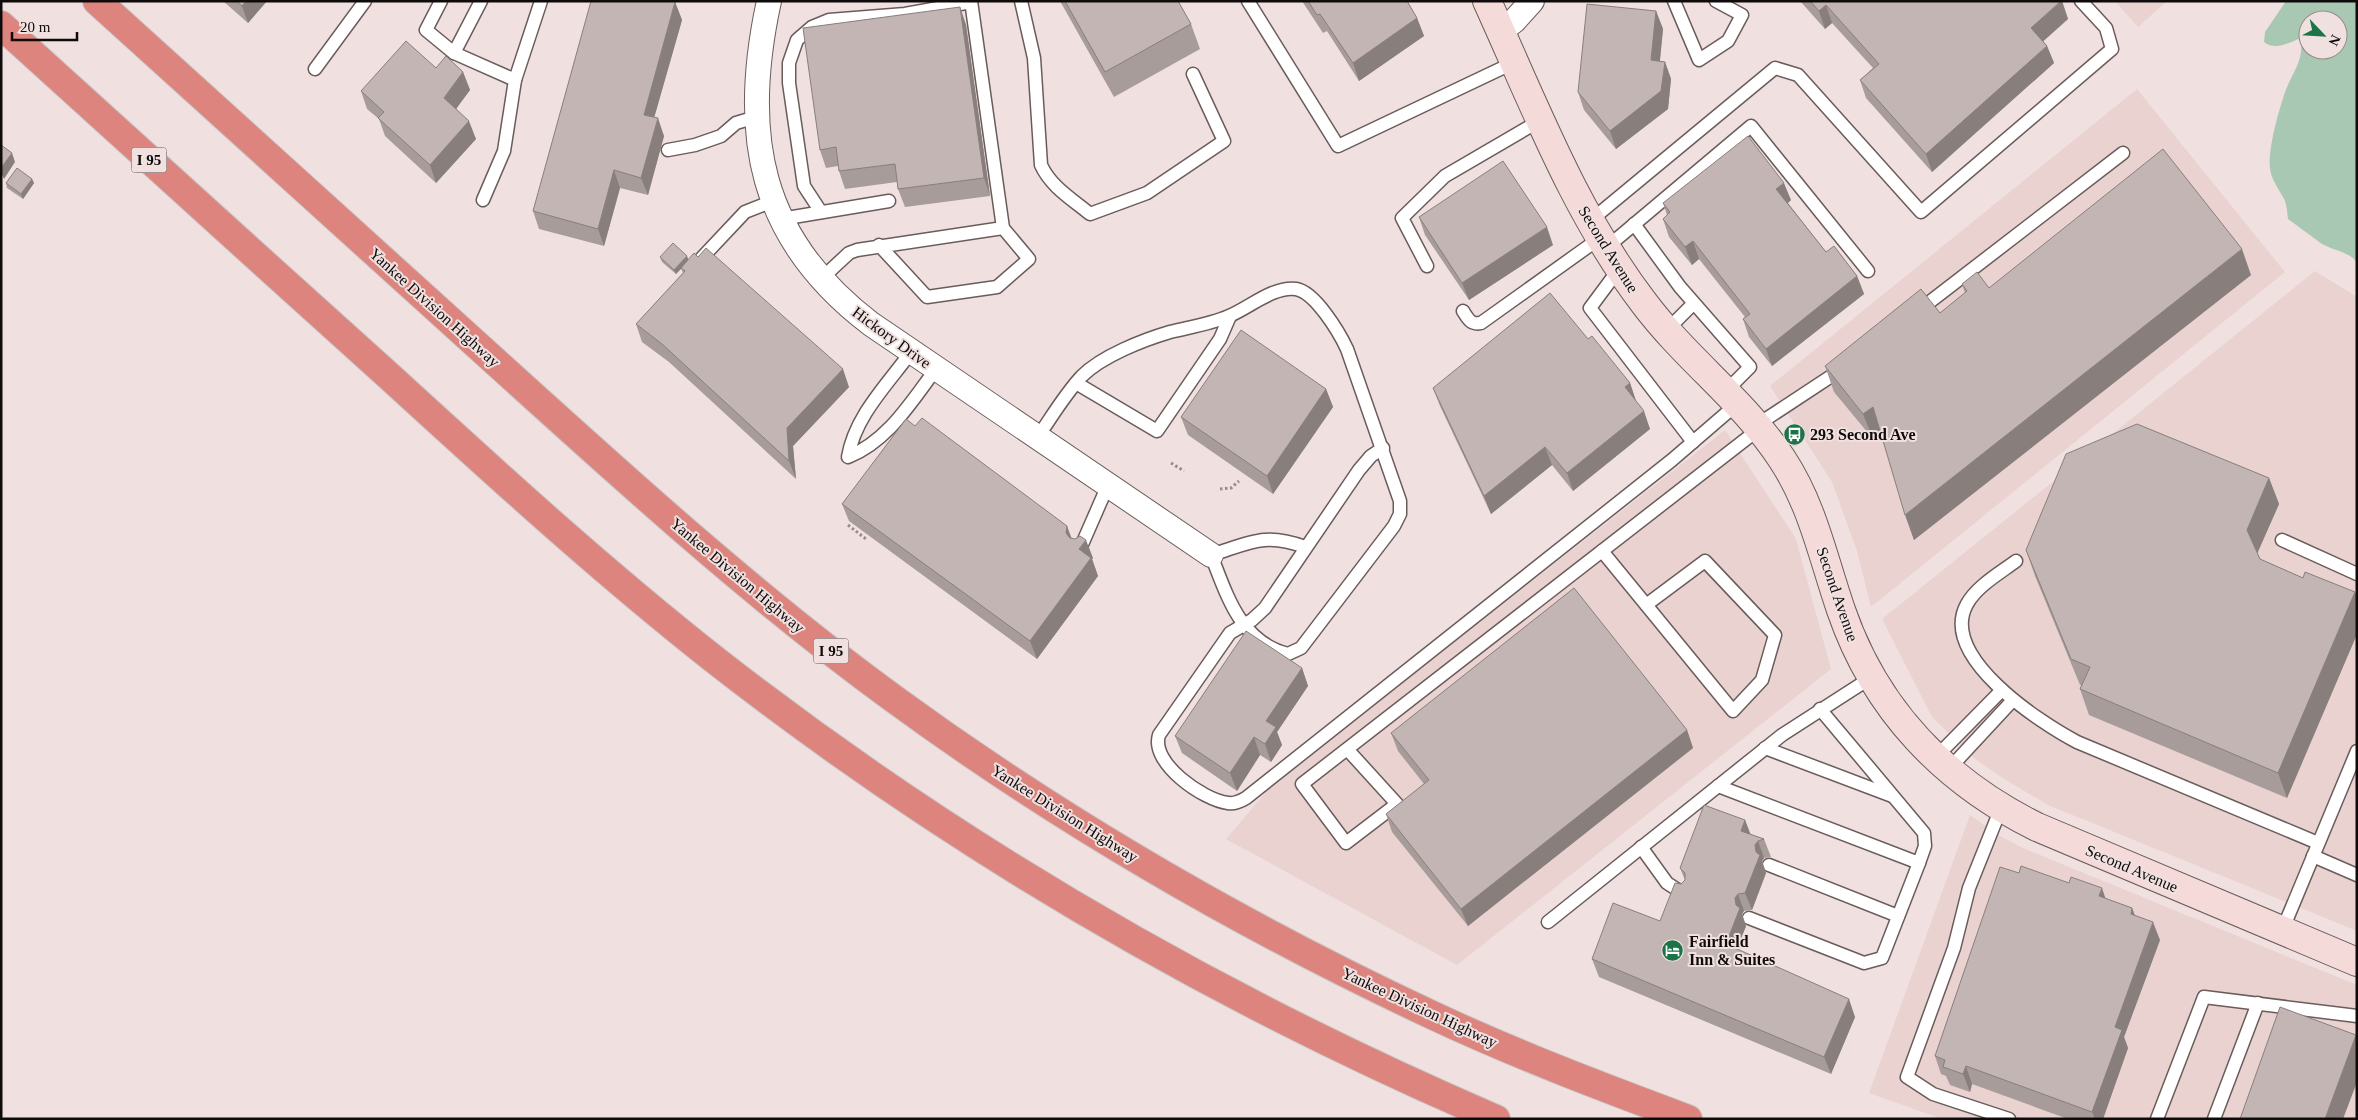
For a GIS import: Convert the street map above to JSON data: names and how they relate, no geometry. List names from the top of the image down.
{
  "streets": {
    "highway": ["I 95", "Yankee Division Highway"],
    "street": ["Second Avenue", "Hickory Drive"]
  },
  "places": {
    "bus stop": ["293 Second Ave"],
    "hotel": ["Fairfield Inn & Suites"]
  },
  "scale_bar": "20 m",
  "north": "bottom right"
}
